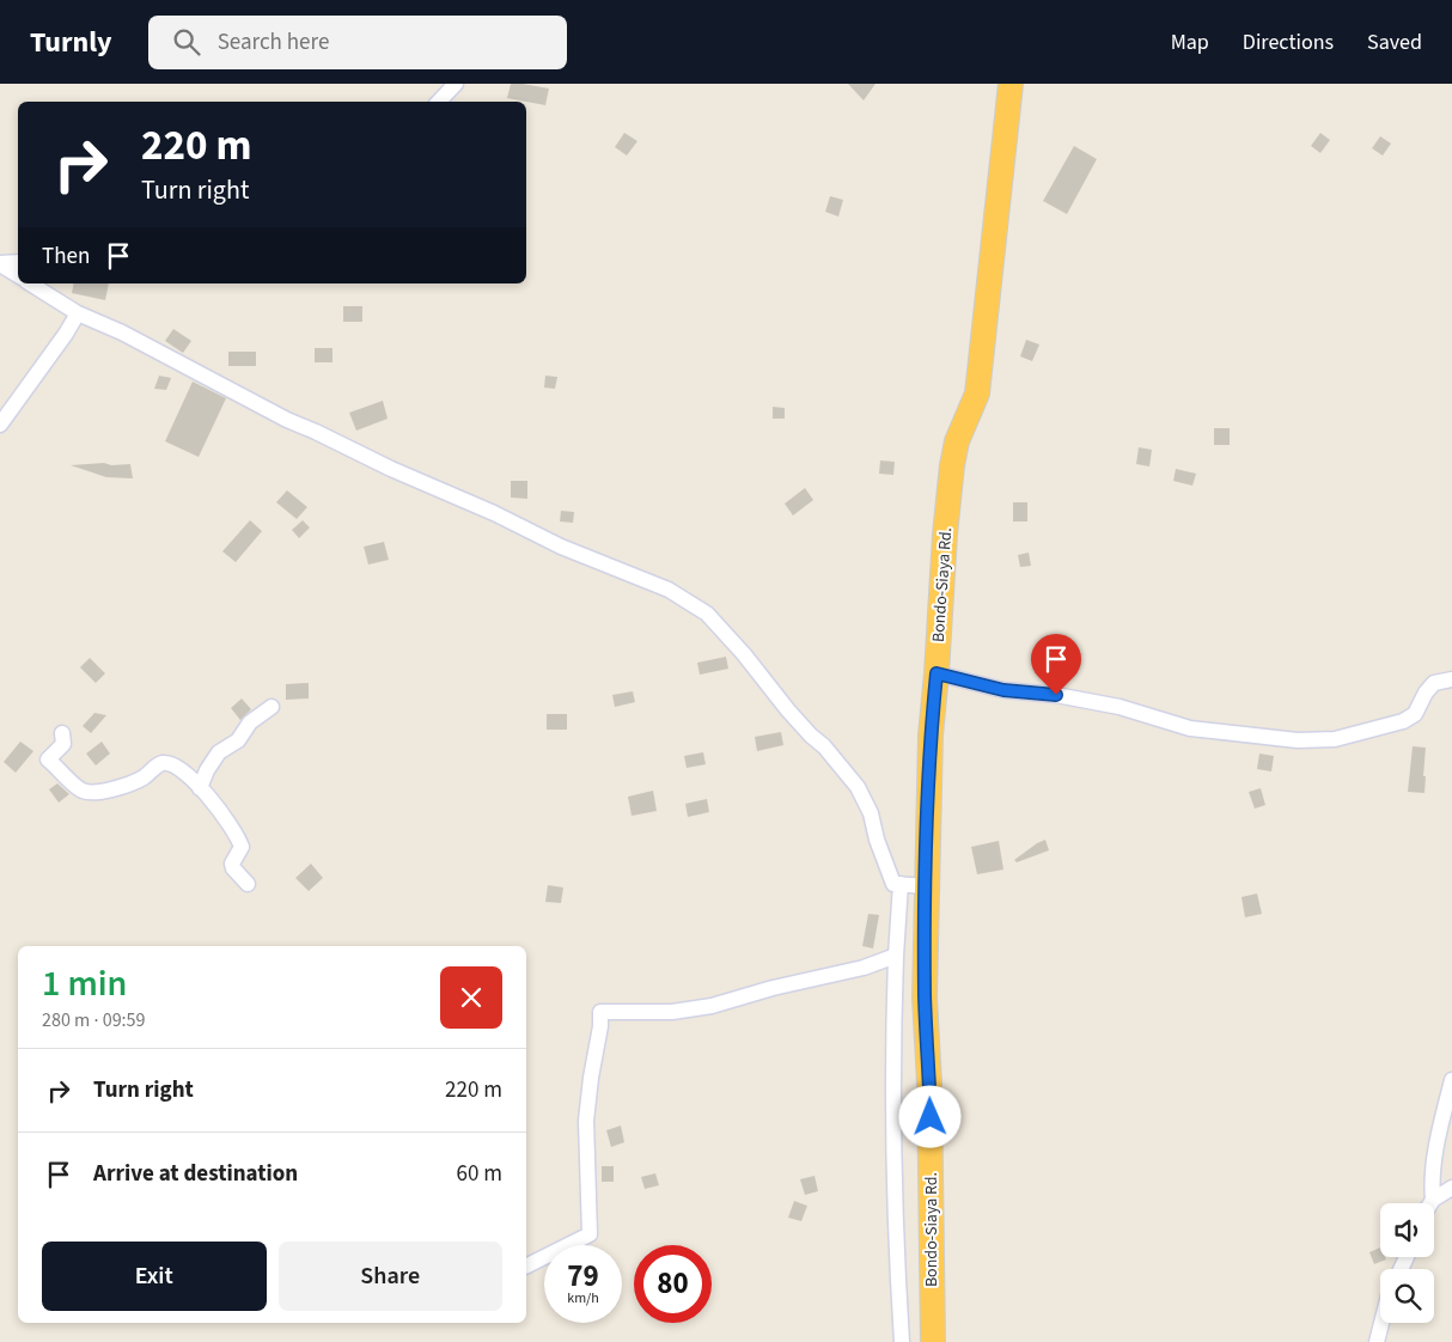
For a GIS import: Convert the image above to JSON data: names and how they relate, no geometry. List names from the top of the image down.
{
  "streets": {
    "highway": ["Bondo-Siaya Rd."]
  },
  "page": {
    "header": "Turnly",
    "search": "Search here",
    "nav": ["Map", "Directions", "Saved"],
    "turn": ["220 m", "Turn right"],
    "then": "Then",
    "heading": ["1 min", "280 m · 09:59"],
    "list": [
      {
        "name": "Turn right",
        "value": "220 m"
      },
      {
        "name": "Arrive at destination",
        "value": "60 m"
      }
    ],
    "buttons": ["Exit", "Share"],
    "speed": "79 km/h",
    "limit": "80"
  }
}
